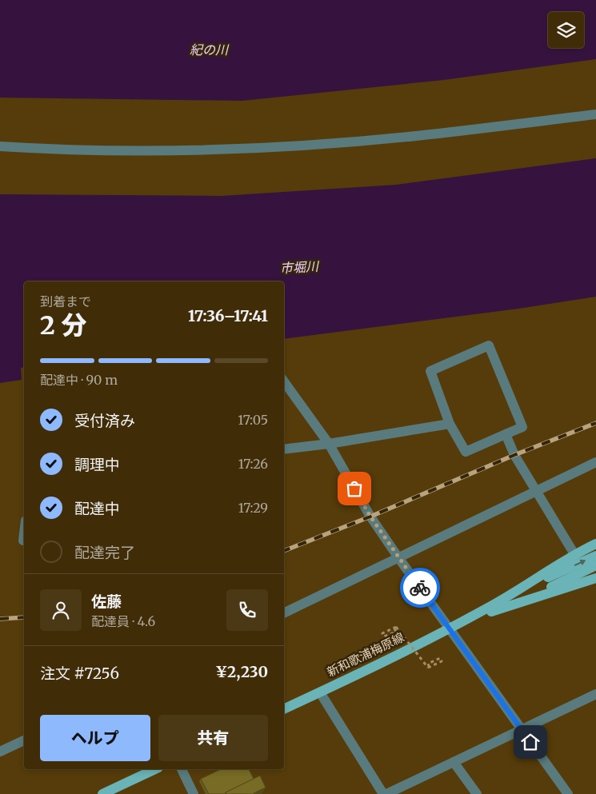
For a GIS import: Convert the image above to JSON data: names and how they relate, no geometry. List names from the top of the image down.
{
  "streets": {
    "main road": ["新和歌浦梅原線"]
  },
  "water": ["紀の川", "市堀川"],
  "page": {
    "heading": ["2 分", "到着まで", "17:36–17:41"],
    "panel": [
      "佐藤",
      "配達員 · 4.6",
      "注文 #7256",
      "¥2,230"
    ],
    "bar": "配達中 · 90 m",
    "list": [
      ["受付済み", "17:05"],
      ["調理中", "17:26"],
      ["配達中", "17:29"],
      "配達完了"
    ],
    "buttons": ["ヘルプ", "共有"]
  }
}
